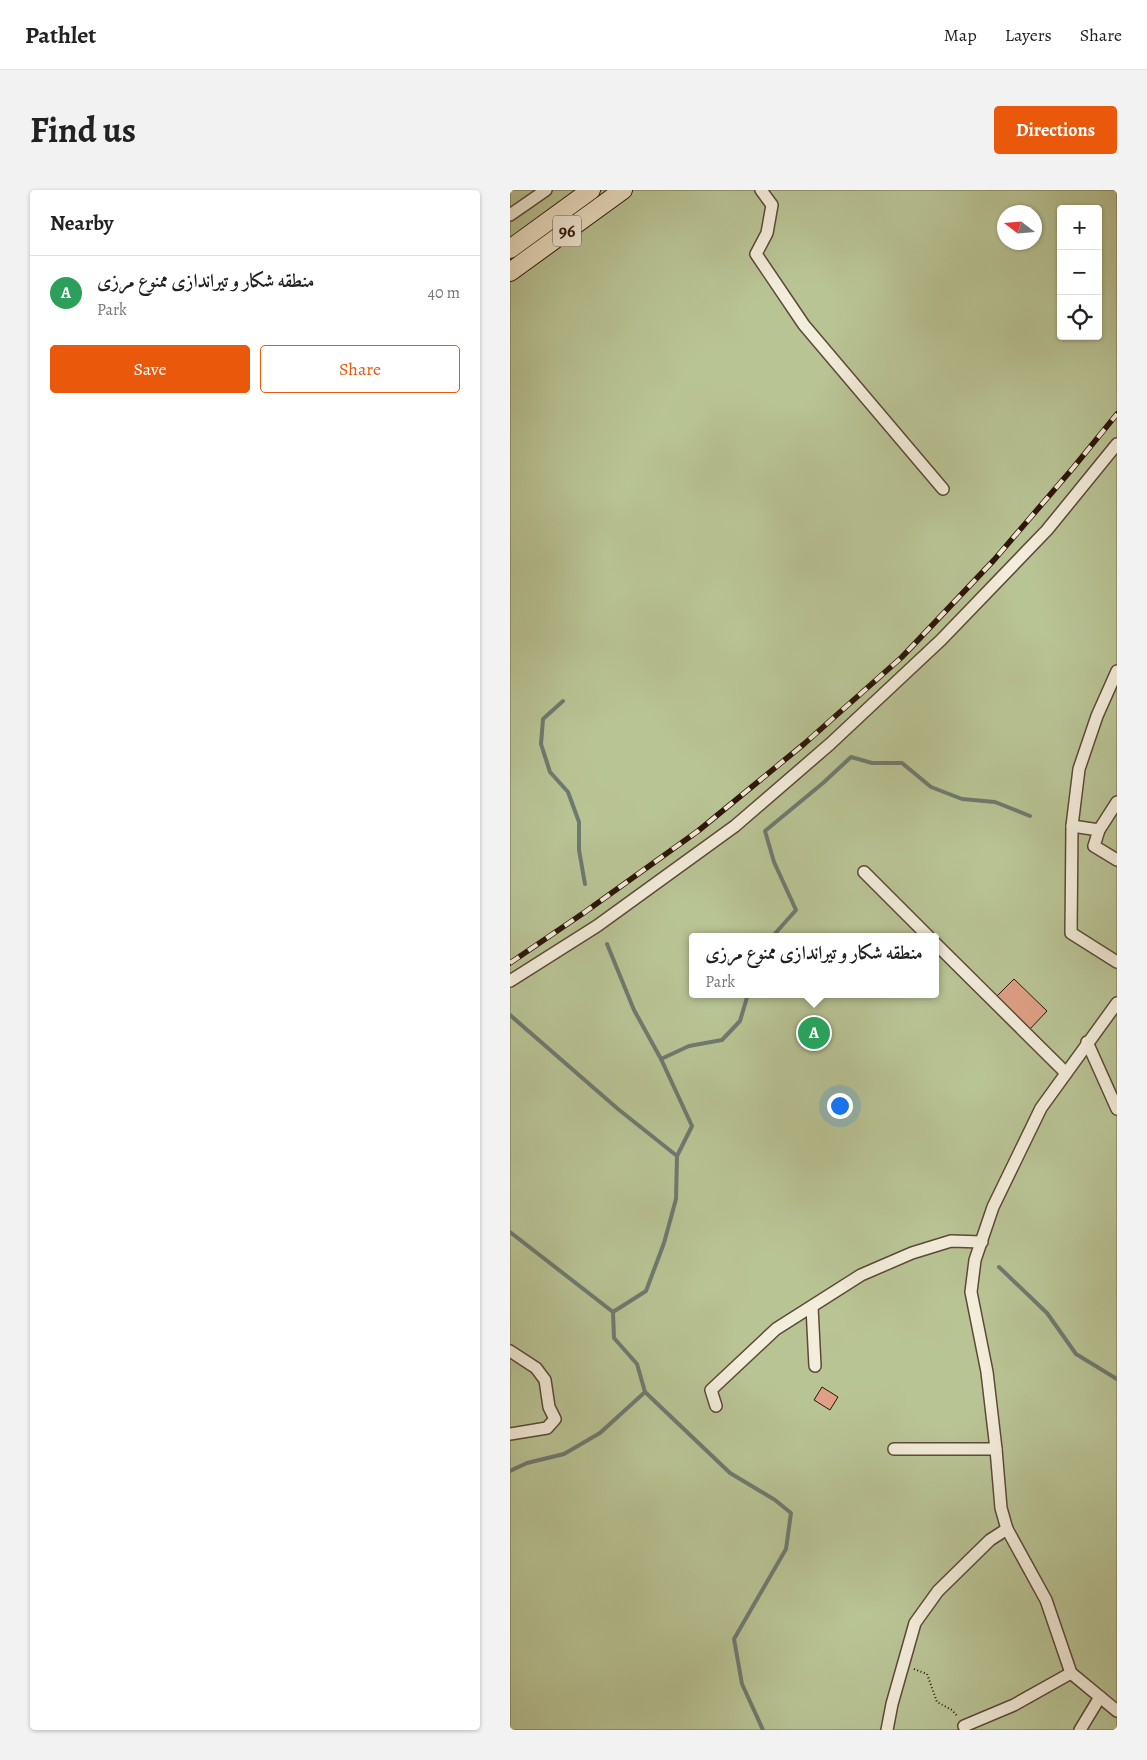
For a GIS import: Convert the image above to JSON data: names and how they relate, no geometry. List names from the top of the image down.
{
  "streets": {
    "highway": ["96"]
  },
  "north": "left",
  "page": {
    "header": "Pathlet",
    "nav": ["Map", "Layers", "Share"],
    "title": "Find us",
    "buttons": [
      "Directions",
      ["Save", "Share"]
    ],
    "heading": "Nearby",
    "map_buttons": ["+", "−"],
    "list": [
      {
        "mark": "A",
        "name": "منطقه شکار و تیراندازی ممنوع مرزی",
        "note": "Park",
        "value": "40 m"
      }
    ],
    "popup": ["منطقه شکار و تیراندازی ممنوع مرزی", "Park"],
    "pins": "A"
  }
}
